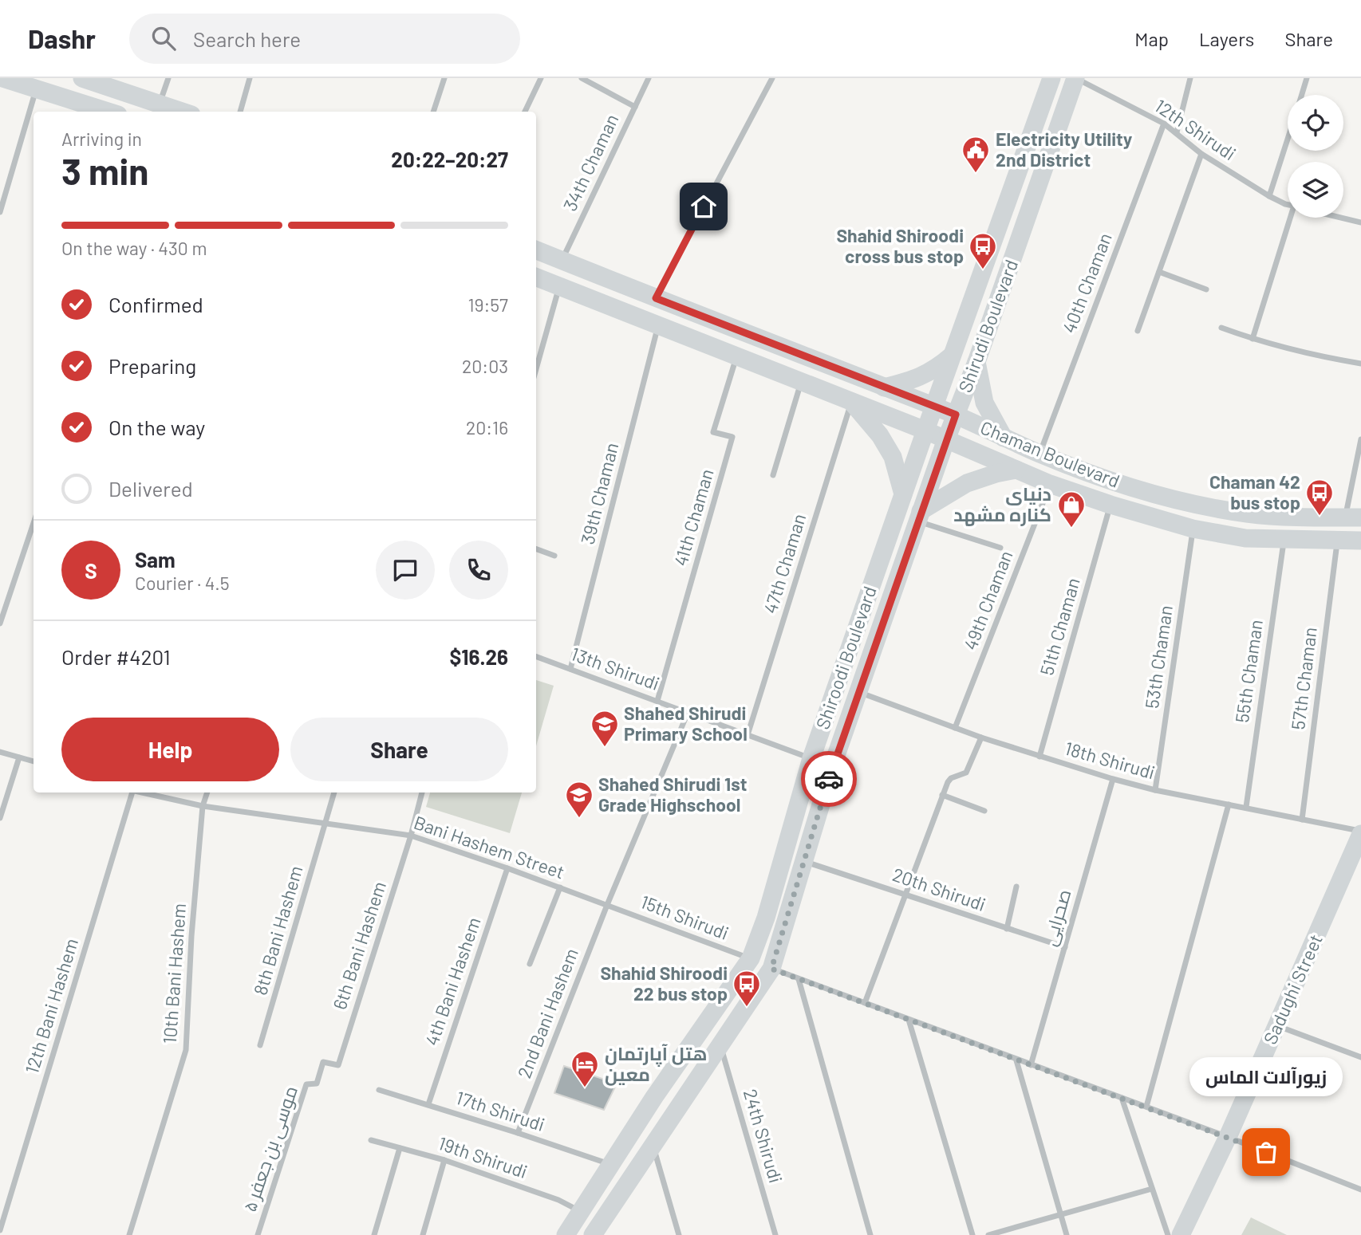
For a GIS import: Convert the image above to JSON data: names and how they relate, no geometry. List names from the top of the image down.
{
  "streets": {
    "main road": [
      "Shirudi Boulevard",
      "Chaman Boulevard",
      "Shiroodi Boulevard",
      "Sadughi Street"
    ],
    "street": [
      "12th Shirudi",
      "34th Chaman",
      "40th Chaman",
      "39th Chaman",
      "41th Chaman",
      "47th Chaman",
      "49th Chaman",
      "51th Chaman",
      "53th Chaman",
      "13th Shirudi",
      "55th Chaman",
      "57th Chaman",
      "18th Shirudi",
      "Bani Hashem Street",
      "20th Shirudi",
      "15th Shirudi",
      "صحرایی",
      "8th Bani Hashem",
      "6th Bani Hashem",
      "10th Bani Hashem",
      "4th Bani Hashem",
      "12th Bani Hashem",
      "2nd Bani Hashem",
      "17th Shirudi",
      "24th Shirudi",
      "موسی بن جعفر ۵",
      "19th Shirudi"
    ]
  },
  "crossings": [
    ["12th Shirudi", "40th Chaman"],
    ["12th Shirudi", "Shirudi Boulevard"],
    ["34th Chaman", "Chaman Boulevard"],
    ["40th Chaman", "Chaman Boulevard"],
    ["Shirudi Boulevard", "Chaman Boulevard"],
    ["Shirudi Boulevard", "18th Shirudi"],
    ["Shirudi Boulevard", "20th Shirudi"],
    ["Shirudi Boulevard", "24th Shirudi"],
    ["Chaman Boulevard", "39th Chaman"],
    ["Chaman Boulevard", "41th Chaman"],
    ["Chaman Boulevard", "47th Chaman"],
    ["Chaman Boulevard", "49th Chaman"],
    ["Chaman Boulevard", "51th Chaman"],
    ["Chaman Boulevard", "53th Chaman"],
    ["Chaman Boulevard", "Shiroodi Boulevard"],
    ["Chaman Boulevard", "55th Chaman"],
    ["Chaman Boulevard", "57th Chaman"],
    ["39th Chaman", "13th Shirudi"],
    ["41th Chaman", "13th Shirudi"],
    ["47th Chaman", "13th Shirudi"],
    ["49th Chaman", "18th Shirudi"],
    ["51th Chaman", "18th Shirudi"],
    ["53th Chaman", "18th Shirudi"],
    ["Shiroodi Boulevard", "13th Shirudi"],
    ["Shiroodi Boulevard", "15th Shirudi"],
    ["Shiroodi Boulevard", "17th Shirudi"],
    ["Shiroodi Boulevard", "19th Shirudi"],
    ["13th Shirudi", "2nd Bani Hashem"],
    ["55th Chaman", "18th Shirudi"],
    ["57th Chaman", "18th Shirudi"],
    ["18th Shirudi", "صحرایی"],
    ["18th Shirudi", "Sadughi Street"],
    ["Bani Hashem Street", "15th Shirudi"],
    ["Bani Hashem Street", "8th Bani Hashem"],
    ["Bani Hashem Street", "6th Bani Hashem"],
    ["Bani Hashem Street", "10th Bani Hashem"],
    ["Bani Hashem Street", "4th Bani Hashem"],
    ["Bani Hashem Street", "2nd Bani Hashem"],
    ["20th Shirudi", "صحرایی"],
    ["15th Shirudi", "2nd Bani Hashem"],
    ["6th Bani Hashem", "موسی بن جعفر ۵"],
    ["4th Bani Hashem", "17th Shirudi"],
    ["2nd Bani Hashem", "17th Shirudi"]
  ],
  "places": {
    "public building": ["Electricity Utility 2nd District"],
    "bus stop": ["Shahid Shiroodi cross bus stop", "Chaman 42 bus stop", "Shahid Shiroodi 22 bus stop"],
    "shop": ["دنیای کناره مشهد"],
    "school or university": ["Shahed Shirudi Primary School", "Shahed Shirudi 1st Grade Highschool"],
    "hotel": ["هتل آپارتمان معین"],
    "other": ["زیورآلات الماس"]
  },
  "page": {
    "header": "Dashr",
    "search": "Search here",
    "nav": ["Map", "Layers", "Share"],
    "heading": ["3 min", "Arriving in", "20:22–20:27"],
    "panel": [
      "Sam",
      "Courier · 4.5",
      "Order #4201",
      "$16.26"
    ],
    "bar": "On the way · 430 m",
    "list": [
      ["Confirmed", "19:57"],
      ["Preparing", "20:03"],
      ["On the way", "20:16"],
      "Delivered"
    ],
    "round": "S",
    "buttons": ["Help", "Share"],
    "bubble": "زیورآلات الماس"
  }
}
